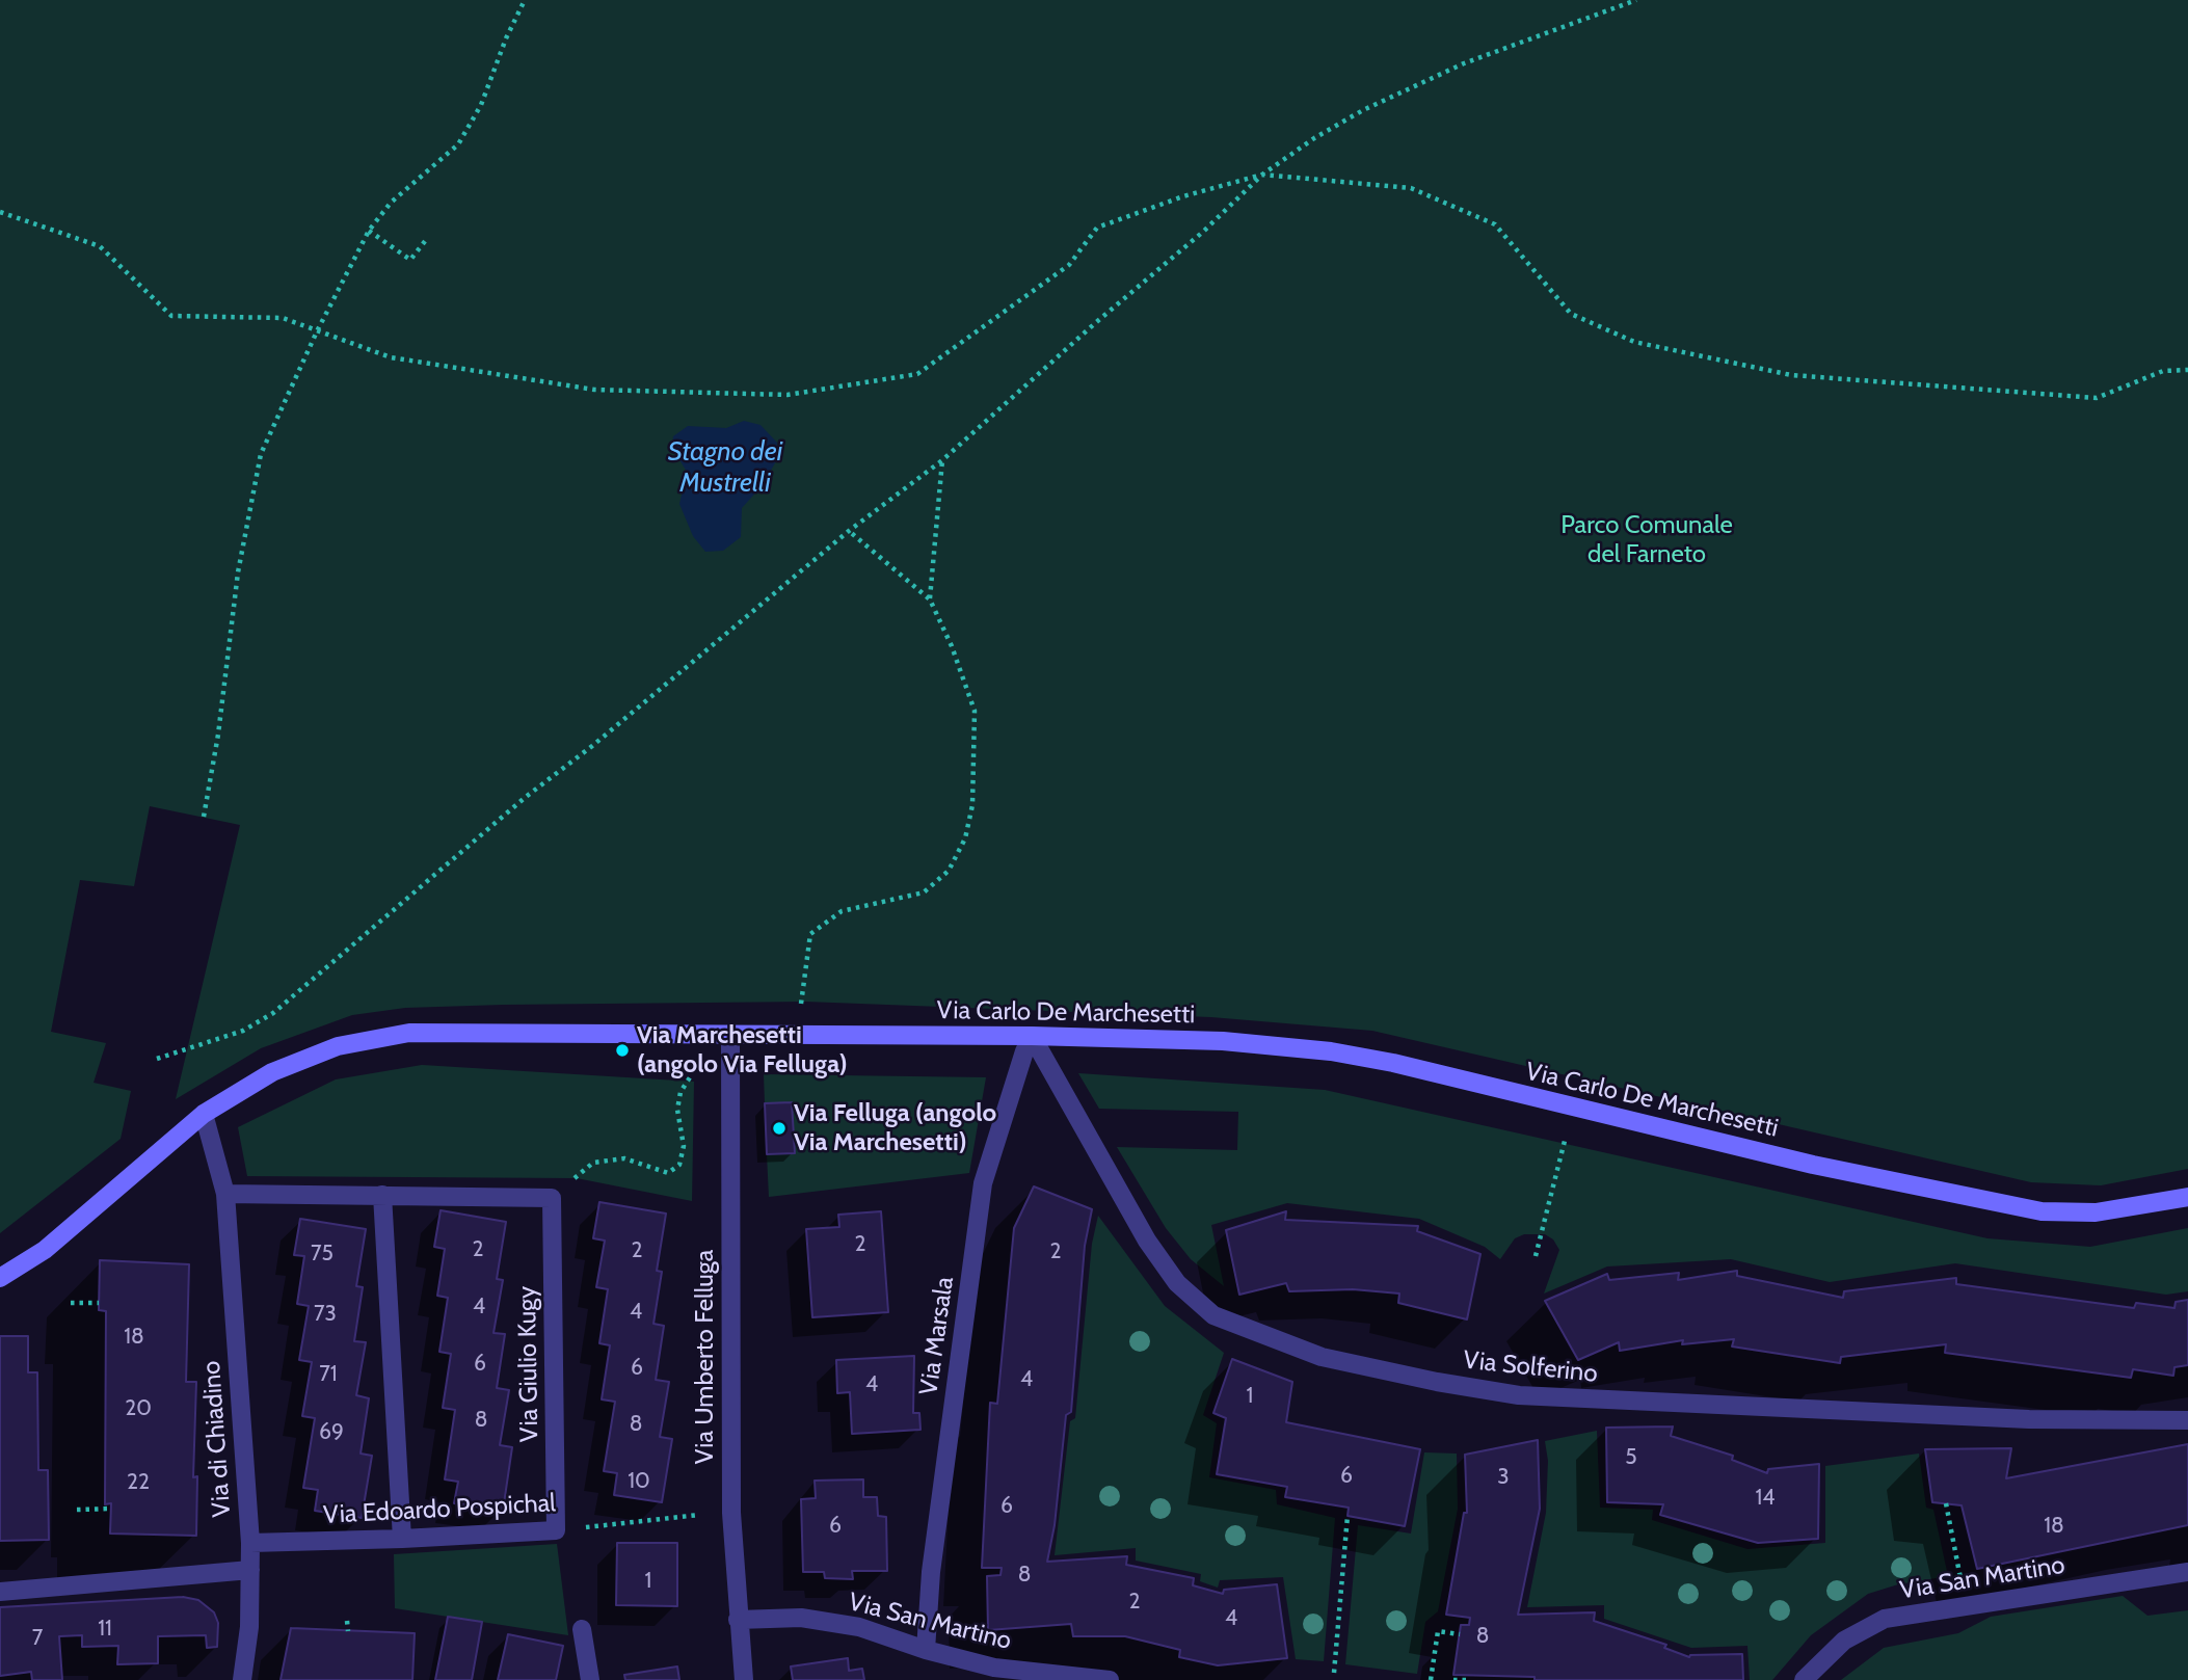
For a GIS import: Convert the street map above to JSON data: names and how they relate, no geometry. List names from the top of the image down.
{
  "streets": {
    "main road": ["Via Carlo De Marchesetti"],
    "street": [
      "Via Marsala",
      "Via Umberto Felluga",
      "Via Giulio Kugy",
      "Via Solferino",
      "Via di Chiadino",
      "Via Edoardo Pospichal",
      "Via San Martino"
    ]
  },
  "crossings": [
    ["Via Carlo De Marchesetti", "Via Marsala"],
    ["Via Carlo De Marchesetti", "Via Umberto Felluga"],
    ["Via Carlo De Marchesetti", "Via Solferino"],
    ["Via Carlo De Marchesetti", "Via di Chiadino"],
    ["Via Marsala", "Via Solferino"],
    ["Via Marsala", "Via San Martino"],
    ["Via Umberto Felluga", "Via San Martino"],
    ["Via Giulio Kugy", "Via Edoardo Pospichal"],
    ["Via di Chiadino", "Via Edoardo Pospichal"]
  ],
  "water": ["Stagno dei Mustrelli"],
  "parks": ["Parco Comunale del Farneto"],
  "places": ["Via Marchesetti (angolo Via Felluga)", "Via Felluga (angolo Via Marchesetti)"],
  "house_numbers": [
    "2",
    "2",
    "2",
    "2",
    "75",
    "4",
    "4",
    "73",
    "18",
    "6",
    "6",
    "71",
    "4",
    "4",
    "1",
    "20",
    "8",
    "8",
    "69",
    "5",
    "6",
    "3",
    "10",
    "22",
    "14",
    "6",
    "6",
    "18",
    "8",
    "1",
    "2",
    "4",
    "11",
    "8",
    "7"
  ]
}
